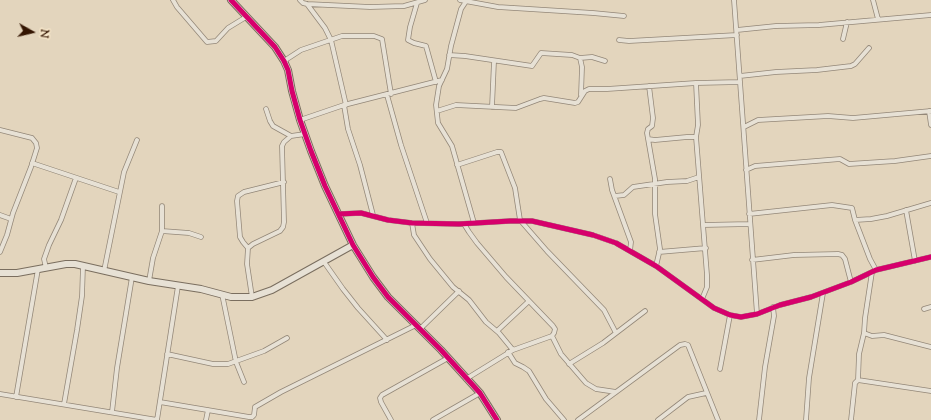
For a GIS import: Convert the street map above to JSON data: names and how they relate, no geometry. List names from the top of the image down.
{
  "north": "right"
}
